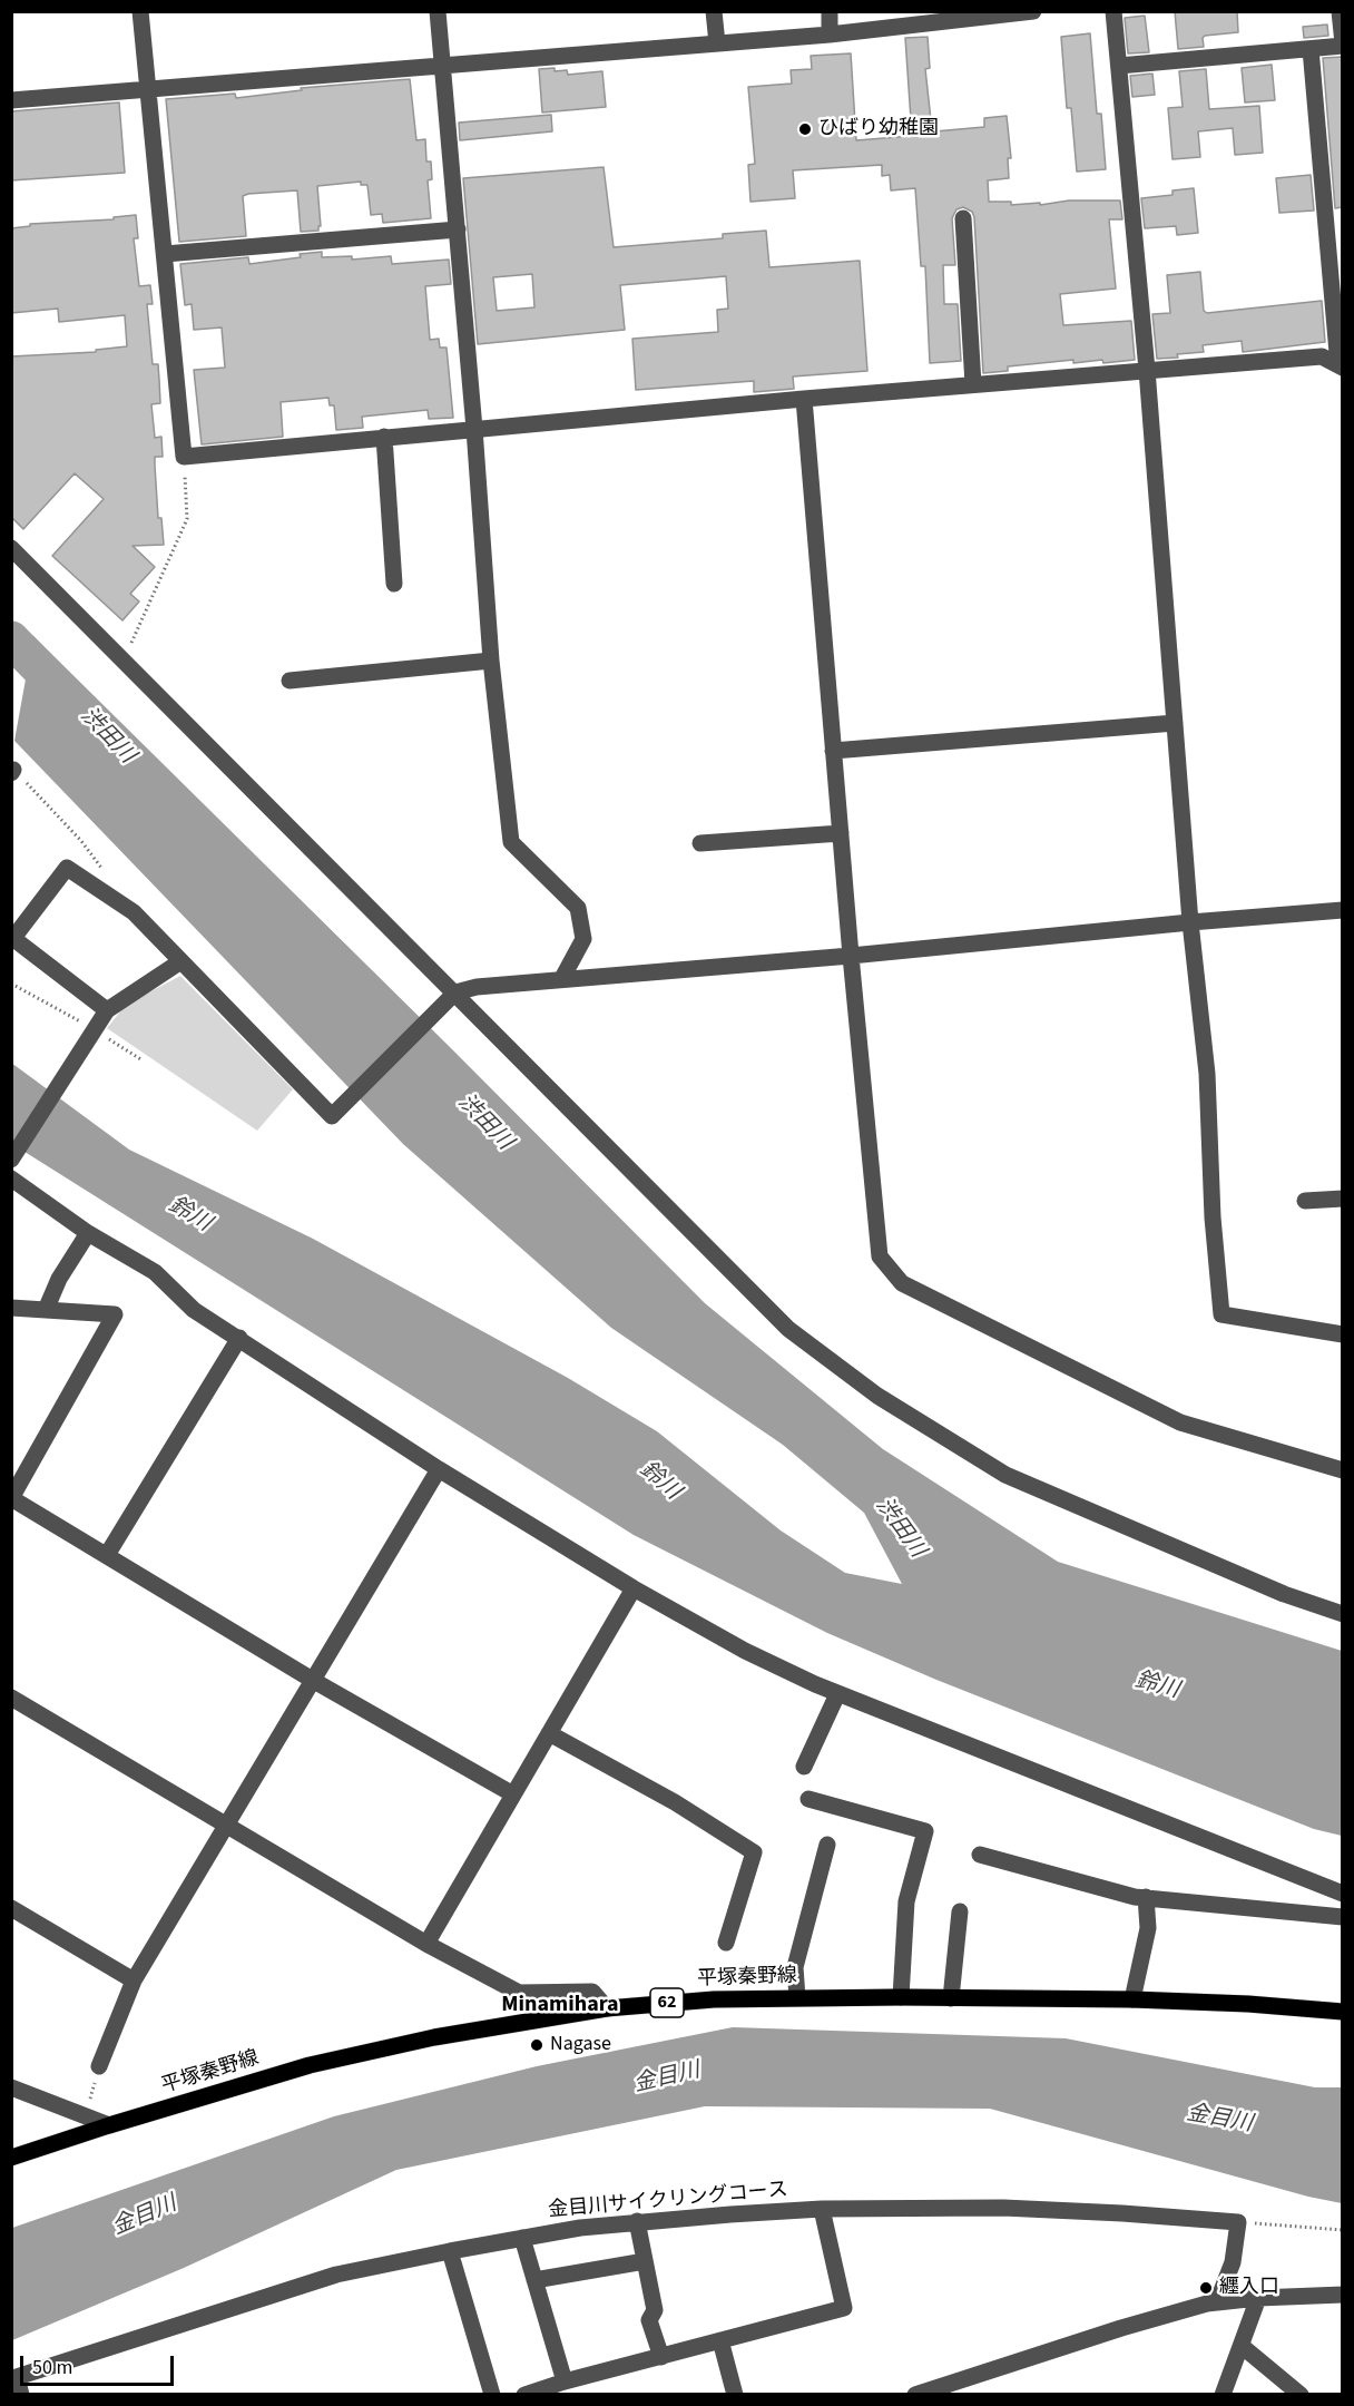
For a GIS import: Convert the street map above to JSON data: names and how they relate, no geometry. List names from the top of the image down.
{
  "streets": {
    "main road": ["平塚秦野線", "62"],
    "street": ["金目川サイクリングコース"]
  },
  "districts": ["Minamihara"],
  "water": ["渋田川", "鈴川", "金目川"],
  "places": ["ひばり幼稚園", "Nagase", "纒入口"],
  "scale_bar": "50 m"
}
